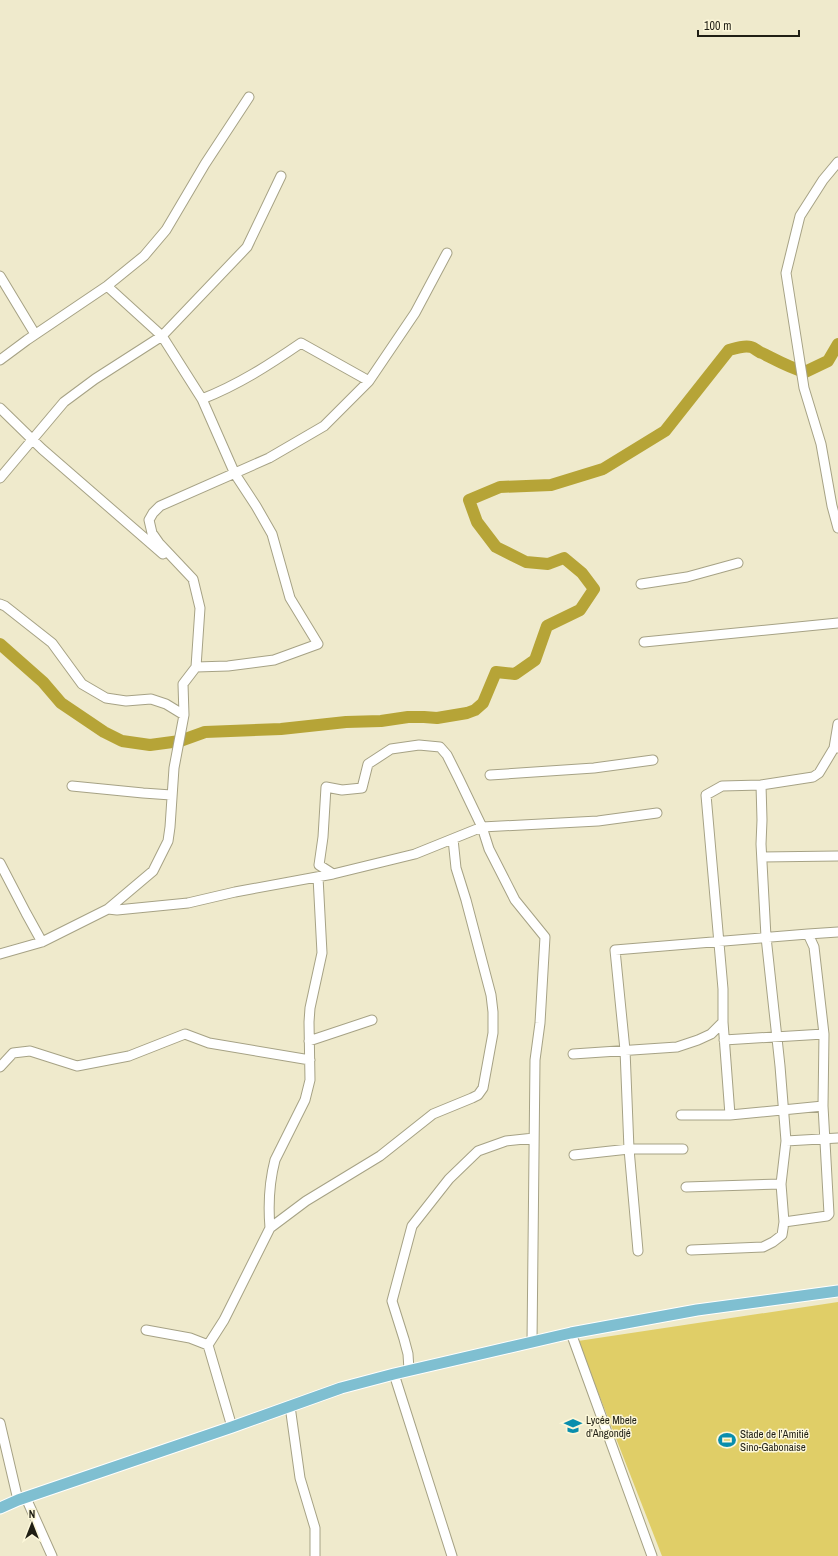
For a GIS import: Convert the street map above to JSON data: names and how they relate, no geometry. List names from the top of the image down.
{
  "places": {
    "school or university": ["Lycée Mbele d'Angondjé"],
    "sports": ["Stade de l’Amitié Sino-Gabonaise"]
  },
  "scale_bar": "100 m",
  "north": "top"
}
